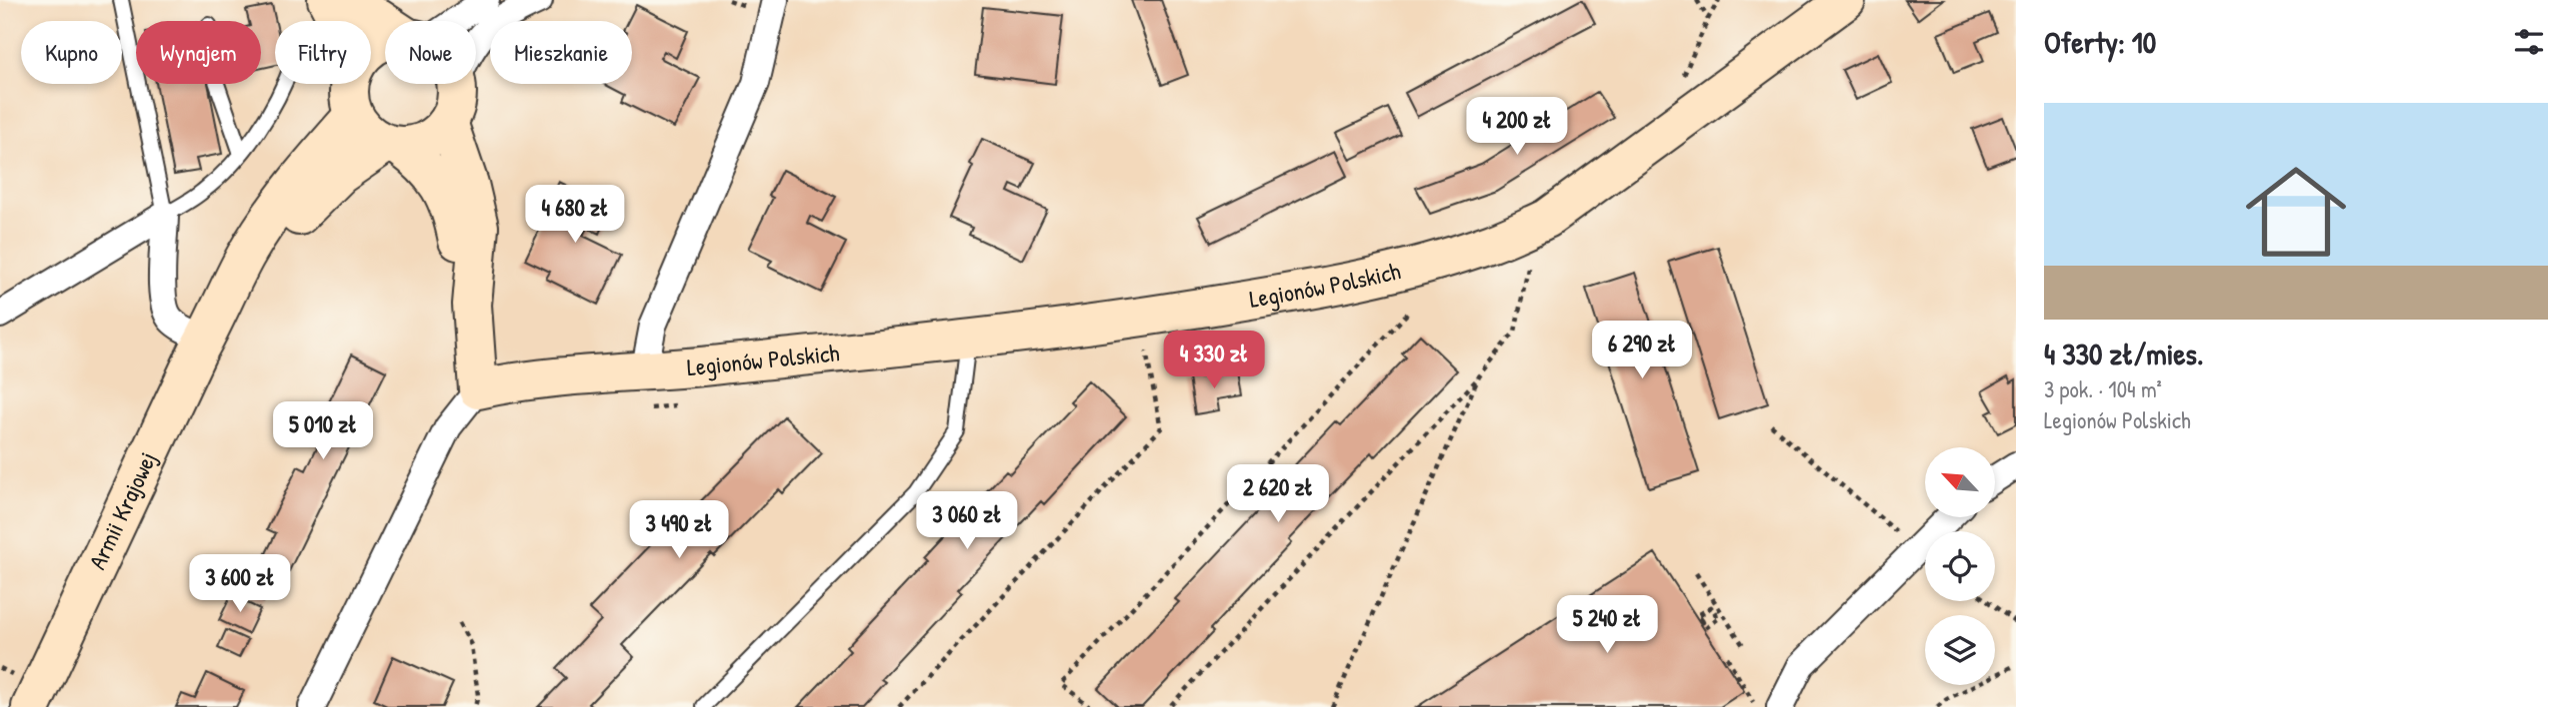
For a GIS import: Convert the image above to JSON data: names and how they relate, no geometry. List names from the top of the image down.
{
  "streets": {
    "street": ["Legionów Polskich", "Armii Krajowej"]
  },
  "north": "top left",
  "page": {
    "heading": "Oferty: 10",
    "chip": [
      "Kupno",
      "Wynajem",
      "Filtry",
      "Nowe",
      "Mieszkanie"
    ],
    "list": [
      {
        "name": "4 330 zł/mies.",
        "note": "3 pok. · 104 m² · Legionów Polskich"
      }
    ],
    "price": [
      "4 200 zł",
      "4 680 zł",
      "6 290 zł",
      "4 330 zł",
      "5 010 zł",
      "2 620 zł",
      "3 060 zł",
      "3 490 zł",
      "3 600 zł",
      "5 240 zł"
    ]
  }
}
